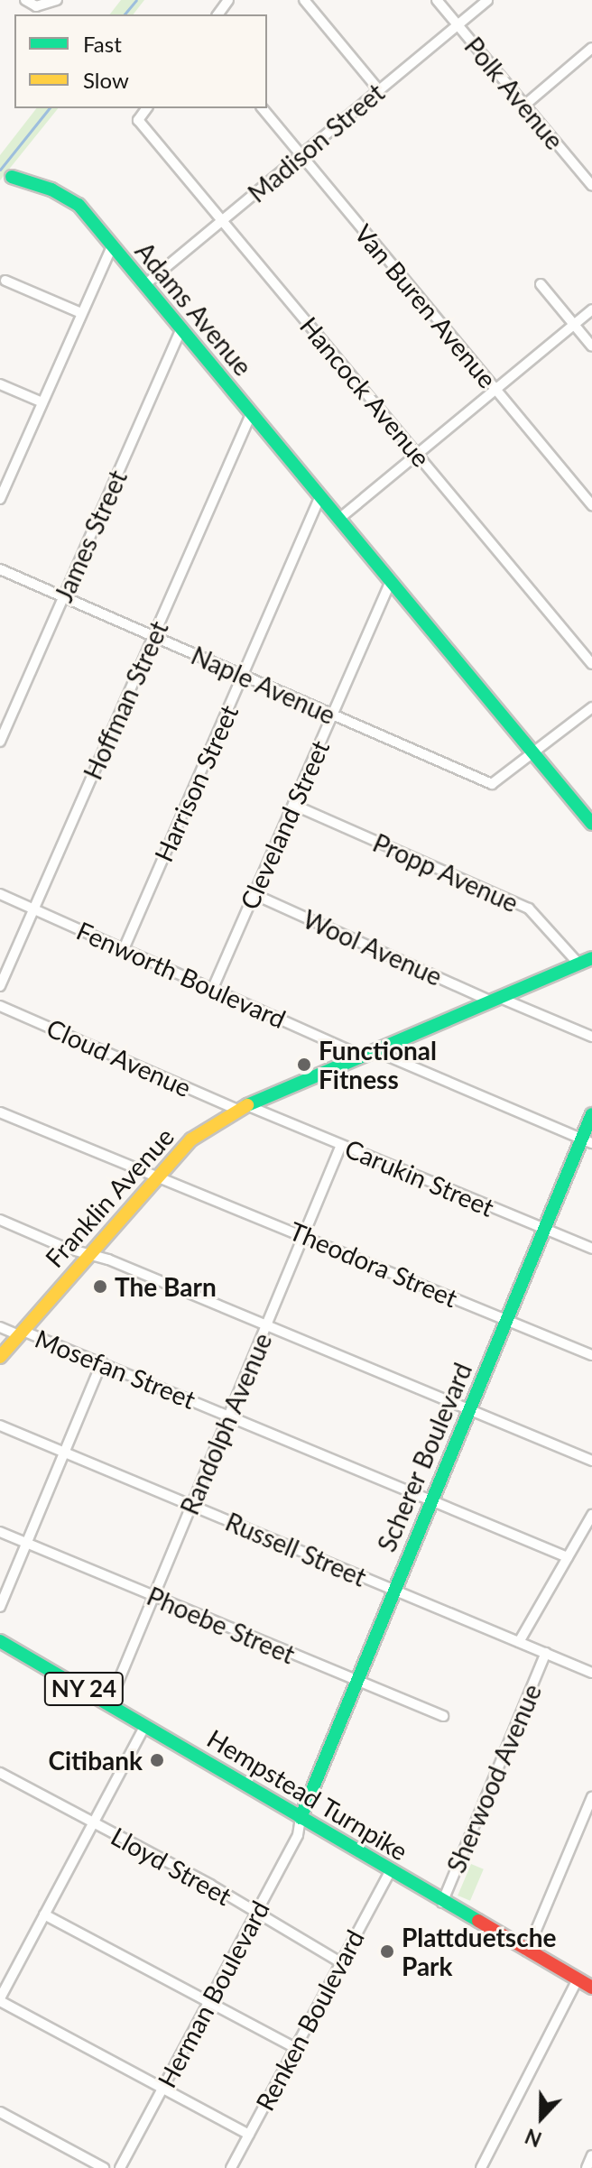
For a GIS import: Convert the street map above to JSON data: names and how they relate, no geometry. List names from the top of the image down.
{
  "streets": {
    "street": [
      "Polk Avenue",
      "Madison Street",
      "Van Buren Avenue",
      "Adams Avenue",
      "Hancock Avenue",
      "James Street",
      "Naple Avenue",
      "Hoffman Street",
      "Harrison Street",
      "Cleveland Street",
      "Propp Avenue",
      "Wool Avenue",
      "Fenworth Boulevard",
      "Cloud Avenue",
      "Carukin Street",
      "Franklin Avenue",
      "Theodora Street",
      "Mosefan Street",
      "Randolph Avenue",
      "Scherer Boulevard",
      "Russell Street",
      "Phoebe Street",
      "NY 24",
      "Sherwood Avenue",
      "Hempstead Turnpike",
      "Lloyd Street",
      "Herman Boulevard",
      "Renken Boulevard"
    ]
  },
  "crossings": [
    ["Polk Avenue", "Madison Street"],
    ["Madison Street", "Van Buren Avenue"],
    ["Madison Street", "Adams Avenue"],
    ["Madison Street", "Hancock Avenue"],
    ["Adams Avenue", "James Street"],
    ["Adams Avenue", "Hoffman Street"],
    ["Adams Avenue", "Harrison Street"],
    ["James Street", "Naple Avenue"],
    ["Naple Avenue", "Hoffman Street"],
    ["Naple Avenue", "Harrison Street"],
    ["Naple Avenue", "Cleveland Street"],
    ["Hoffman Street", "Fenworth Boulevard"],
    ["Harrison Street", "Fenworth Boulevard"],
    ["Cleveland Street", "Propp Avenue"],
    ["Cleveland Street", "Wool Avenue"],
    ["Cleveland Street", "Fenworth Boulevard"],
    ["Propp Avenue", "Franklin Avenue"],
    ["Wool Avenue", "Franklin Avenue"],
    ["Fenworth Boulevard", "Franklin Avenue"],
    ["Fenworth Boulevard", "Scherer Boulevard"],
    ["Cloud Avenue", "Carukin Street"],
    ["Cloud Avenue", "Franklin Avenue"],
    ["Carukin Street", "Franklin Avenue"],
    ["Carukin Street", "Randolph Avenue"],
    ["Carukin Street", "Scherer Boulevard"],
    ["Franklin Avenue", "Theodora Street"],
    ["Franklin Avenue", "Mosefan Street"],
    ["Theodora Street", "Randolph Avenue"],
    ["Theodora Street", "Scherer Boulevard"],
    ["Mosefan Street", "Randolph Avenue"],
    ["Mosefan Street", "Scherer Boulevard"],
    ["Mosefan Street", "Sherwood Avenue"],
    ["Randolph Avenue", "Russell Street"],
    ["Randolph Avenue", "Phoebe Street"],
    ["Randolph Avenue", "Hempstead Turnpike"],
    ["Scherer Boulevard", "Russell Street"],
    ["Scherer Boulevard", "Phoebe Street"],
    ["Scherer Boulevard", "Hempstead Turnpike"],
    ["Scherer Boulevard", "Herman Boulevard"],
    ["Russell Street", "Sherwood Avenue"],
    ["Sherwood Avenue", "Hempstead Turnpike"],
    ["Hempstead Turnpike", "Herman Boulevard"],
    ["Hempstead Turnpike", "Renken Boulevard"],
    ["Lloyd Street", "Herman Boulevard"],
    ["Lloyd Street", "Renken Boulevard"]
  ],
  "places": [
    "Functional Fitness",
    "The Barn",
    "Citibank",
    "Plattduetsche Park"
  ],
  "legend": ["Fast", "Slow"],
  "north": "bottom"
}
